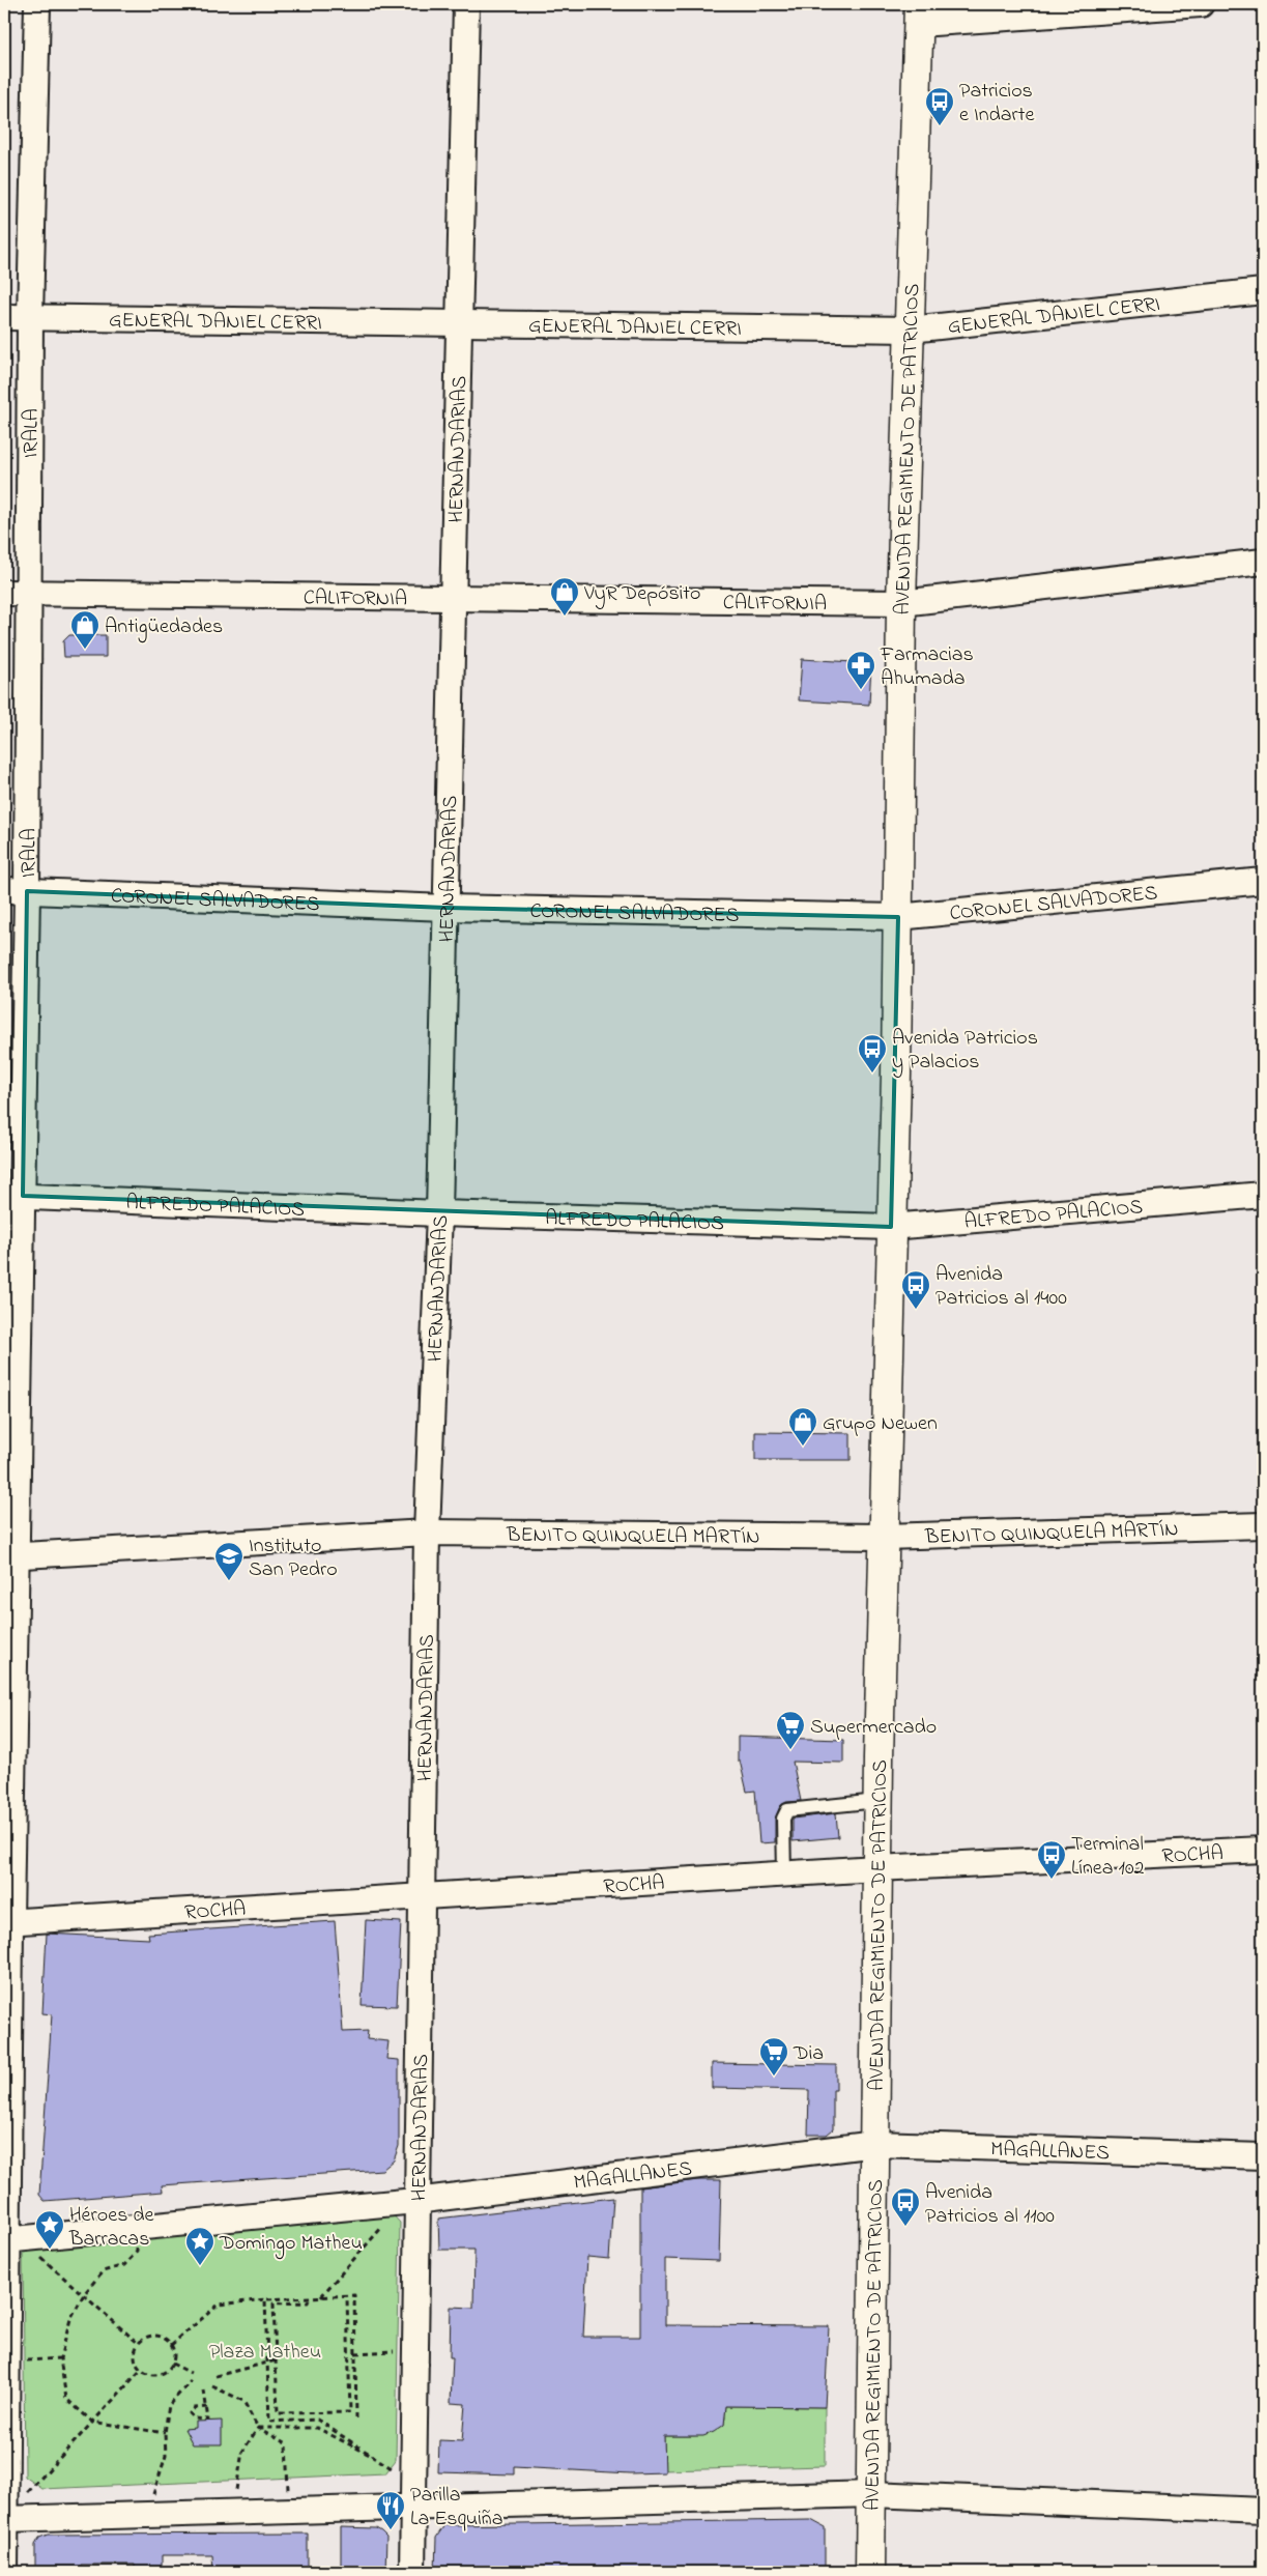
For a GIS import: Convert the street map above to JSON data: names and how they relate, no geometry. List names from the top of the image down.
{
  "streets": {
    "main road": ["AVENIDA REGIMIENTO DE PATRICIOS"],
    "street": [
      "GENERAL DANIEL CERRI",
      "IRALA",
      "HERNANDARIAS",
      "CALIFORNIA",
      "CORONEL SALVADORES",
      "ALFREDO PALACIOS",
      "BENITO QUINQUELA MARTÍN",
      "ROCHA",
      "MAGALLANES"
    ]
  },
  "crossings": [
    ["GENERAL DANIEL CERRI", "IRALA"],
    ["GENERAL DANIEL CERRI", "HERNANDARIAS"],
    ["GENERAL DANIEL CERRI", "AVENIDA REGIMIENTO DE PATRICIOS"],
    ["IRALA", "CALIFORNIA"],
    ["IRALA", "CORONEL SALVADORES"],
    ["IRALA", "ALFREDO PALACIOS"],
    ["IRALA", "BENITO QUINQUELA MARTÍN"],
    ["IRALA", "ROCHA"],
    ["IRALA", "MAGALLANES"],
    ["HERNANDARIAS", "CALIFORNIA"],
    ["HERNANDARIAS", "CORONEL SALVADORES"],
    ["HERNANDARIAS", "ALFREDO PALACIOS"],
    ["HERNANDARIAS", "BENITO QUINQUELA MARTÍN"],
    ["HERNANDARIAS", "ROCHA"],
    ["HERNANDARIAS", "MAGALLANES"],
    ["AVENIDA REGIMIENTO DE PATRICIOS", "CALIFORNIA"],
    ["AVENIDA REGIMIENTO DE PATRICIOS", "CORONEL SALVADORES"],
    ["AVENIDA REGIMIENTO DE PATRICIOS", "ALFREDO PALACIOS"],
    ["AVENIDA REGIMIENTO DE PATRICIOS", "BENITO QUINQUELA MARTÍN"],
    ["AVENIDA REGIMIENTO DE PATRICIOS", "ROCHA"],
    ["AVENIDA REGIMIENTO DE PATRICIOS", "MAGALLANES"]
  ],
  "parks": ["Plaza Matheu"],
  "places": {
    "bus stop": [
      "Patricios e Indarte",
      "Avenida Patricios y Palacios",
      "Avenida Patricios al 1400",
      "Terminal Línea 102",
      "Avenida Patricios al 1100"
    ],
    "shop": ["VyR Depósito", "Antigüedades", "Grupo Newen"],
    "pharmacy": ["Farmacias Ahumada"],
    "school or university": ["Instituto San Pedro"],
    "supermarket": ["Supermercado", "Dia"],
    "place": ["Héroes de Barracas", "Domingo Matheu"],
    "restaurant": ["Parilla La Esquiña"]
  }
}
